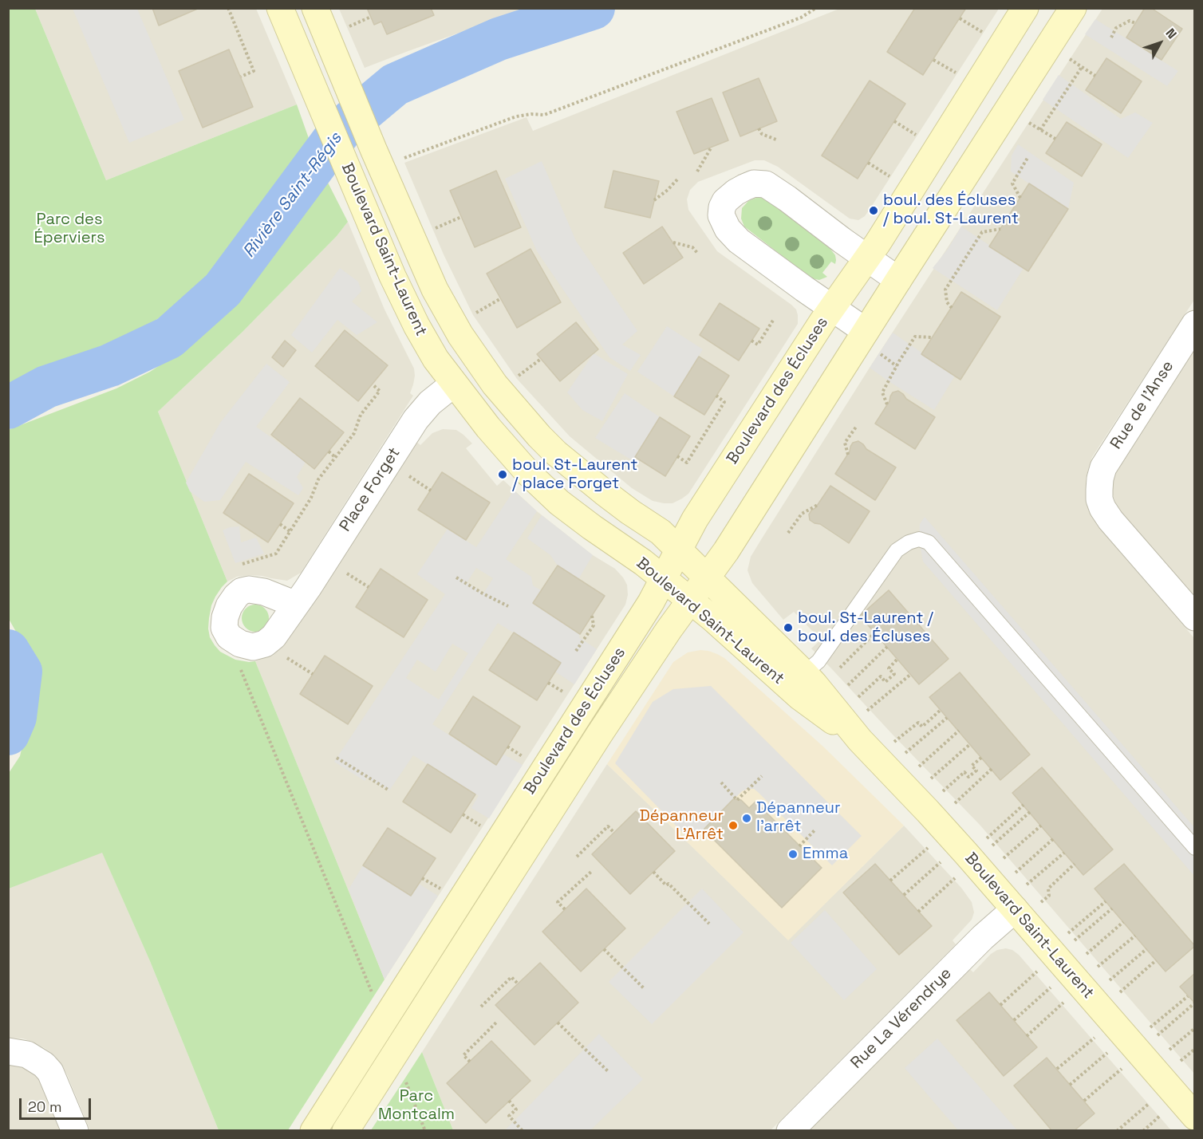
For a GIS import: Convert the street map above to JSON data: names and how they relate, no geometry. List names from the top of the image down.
{
  "streets": {
    "street": [
      "Boulevard Saint-Laurent",
      "Boulevard des Écluses",
      "Rue de l'Anse",
      "Place Forget",
      "Rue La Vérendrye"
    ]
  },
  "crossings": [
    ["Boulevard Saint-Laurent", "Boulevard des Écluses"],
    ["Boulevard Saint-Laurent", "Place Forget"],
    ["Boulevard Saint-Laurent", "Rue La Vérendrye"]
  ],
  "water": ["Rivière Saint-Régis"],
  "parks": ["Parc des Éperviers", "Parc Montcalm"],
  "places": [
    "boul. des Écluses / boul. St-Laurent",
    "boul. St-Laurent / place Forget",
    "boul. St-Laurent / boul. des Écluses",
    "Dépanneur l'arrêt",
    "Dépanneur L'Arrêt",
    "Emma"
  ],
  "scale_bar": "20 m",
  "north": "top right"
}
